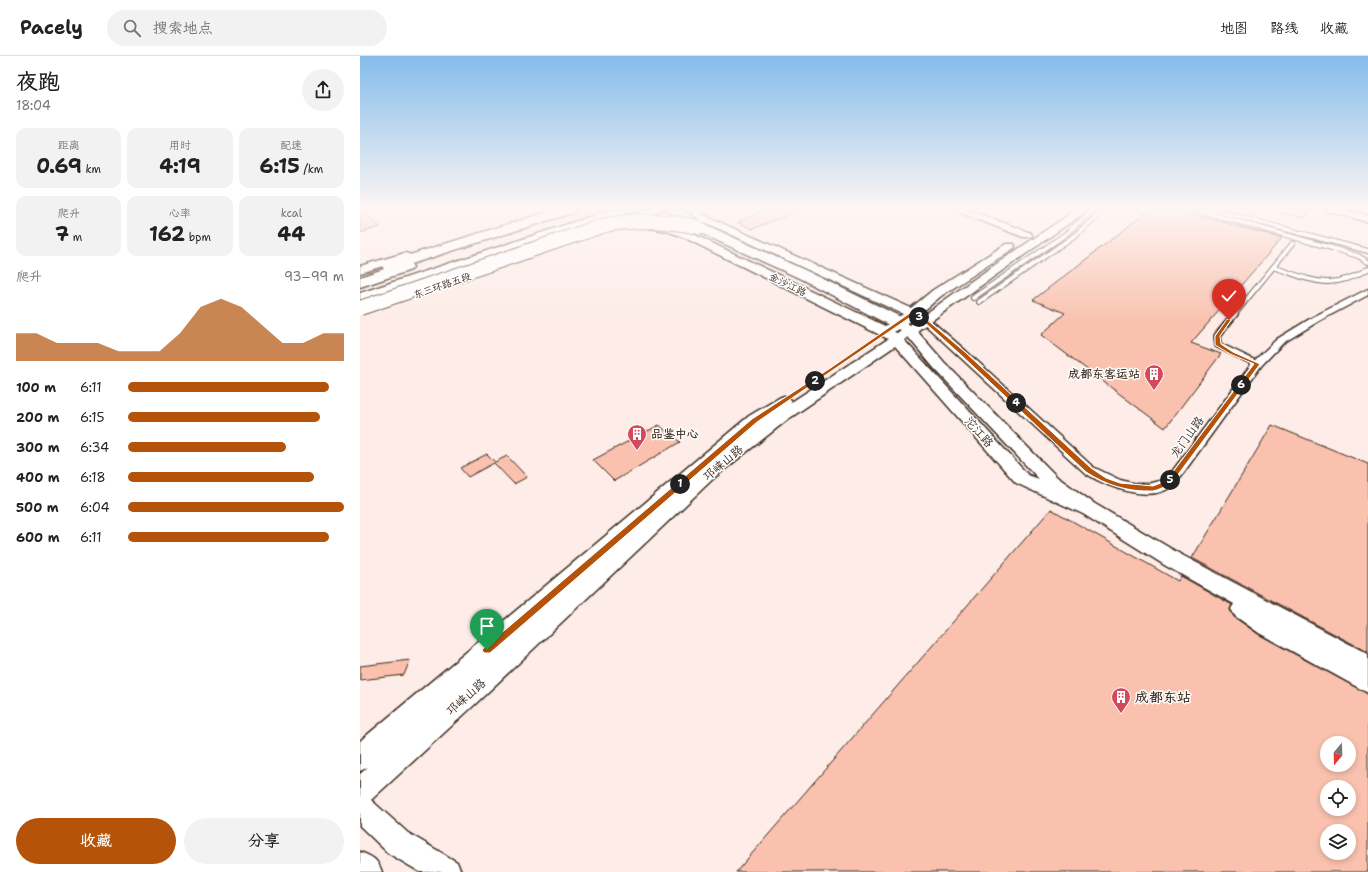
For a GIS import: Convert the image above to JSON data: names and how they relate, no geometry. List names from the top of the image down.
{
  "streets": {
    "highway": ["东三环路五段"],
    "street": ["金沙江路", "龙门山路", "邛崃山路"]
  },
  "crossings": [
    ["金沙江路", "龙门山路"],
    ["金沙江路", "邛崃山路"],
    ["龙门山路", "邛崃山路"]
  ],
  "places": {
    "building": ["成都东客运站", "品鉴中心", "成都东站"]
  },
  "north": "bottom",
  "page": {
    "header": "Pacely",
    "search": "搜索地点",
    "nav": ["地图", "路线", "收藏"],
    "heading": ["夜跑", "18:04"],
    "stats": [
      ["距离", "0.69 km"],
      ["用时", "4:19"],
      ["配速", "6:15 /km"],
      ["爬升", "7 m"],
      ["心率", "162 bpm"],
      ["kcal", "44"]
    ],
    "chart": ["爬升", "93–99 m"],
    "pins": [
      "3",
      "2",
      "6",
      "4",
      "5",
      "1"
    ],
    "list": [
      {
        "name": "100 m",
        "note": "6:11"
      },
      {
        "name": "200 m",
        "note": "6:15"
      },
      {
        "name": "300 m",
        "note": "6:34"
      },
      {
        "name": "400 m",
        "note": "6:18"
      },
      {
        "name": "500 m",
        "note": "6:04"
      },
      {
        "name": "600 m",
        "note": "6:11"
      }
    ],
    "buttons": ["收藏", "分享"]
  }
}
